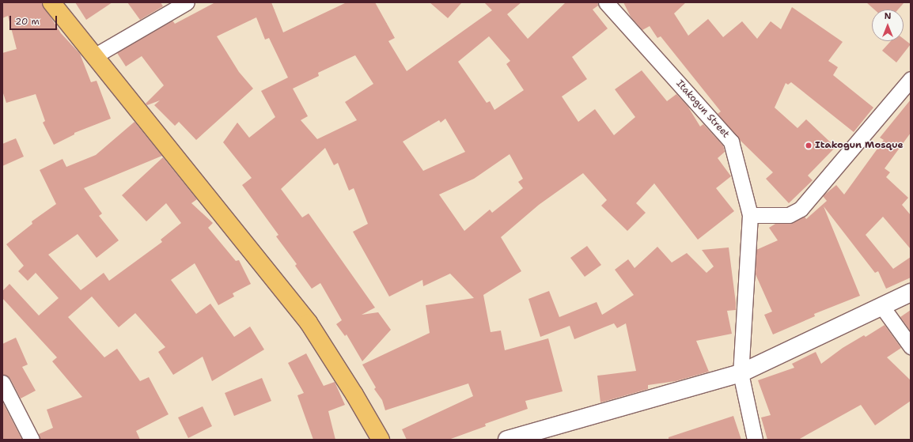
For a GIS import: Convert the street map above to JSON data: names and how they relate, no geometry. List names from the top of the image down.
{
  "streets": {
    "street": ["Itakogun Street"]
  },
  "places": ["Itakogun Mosque"],
  "scale_bar": "20 m",
  "north": "top"
}
